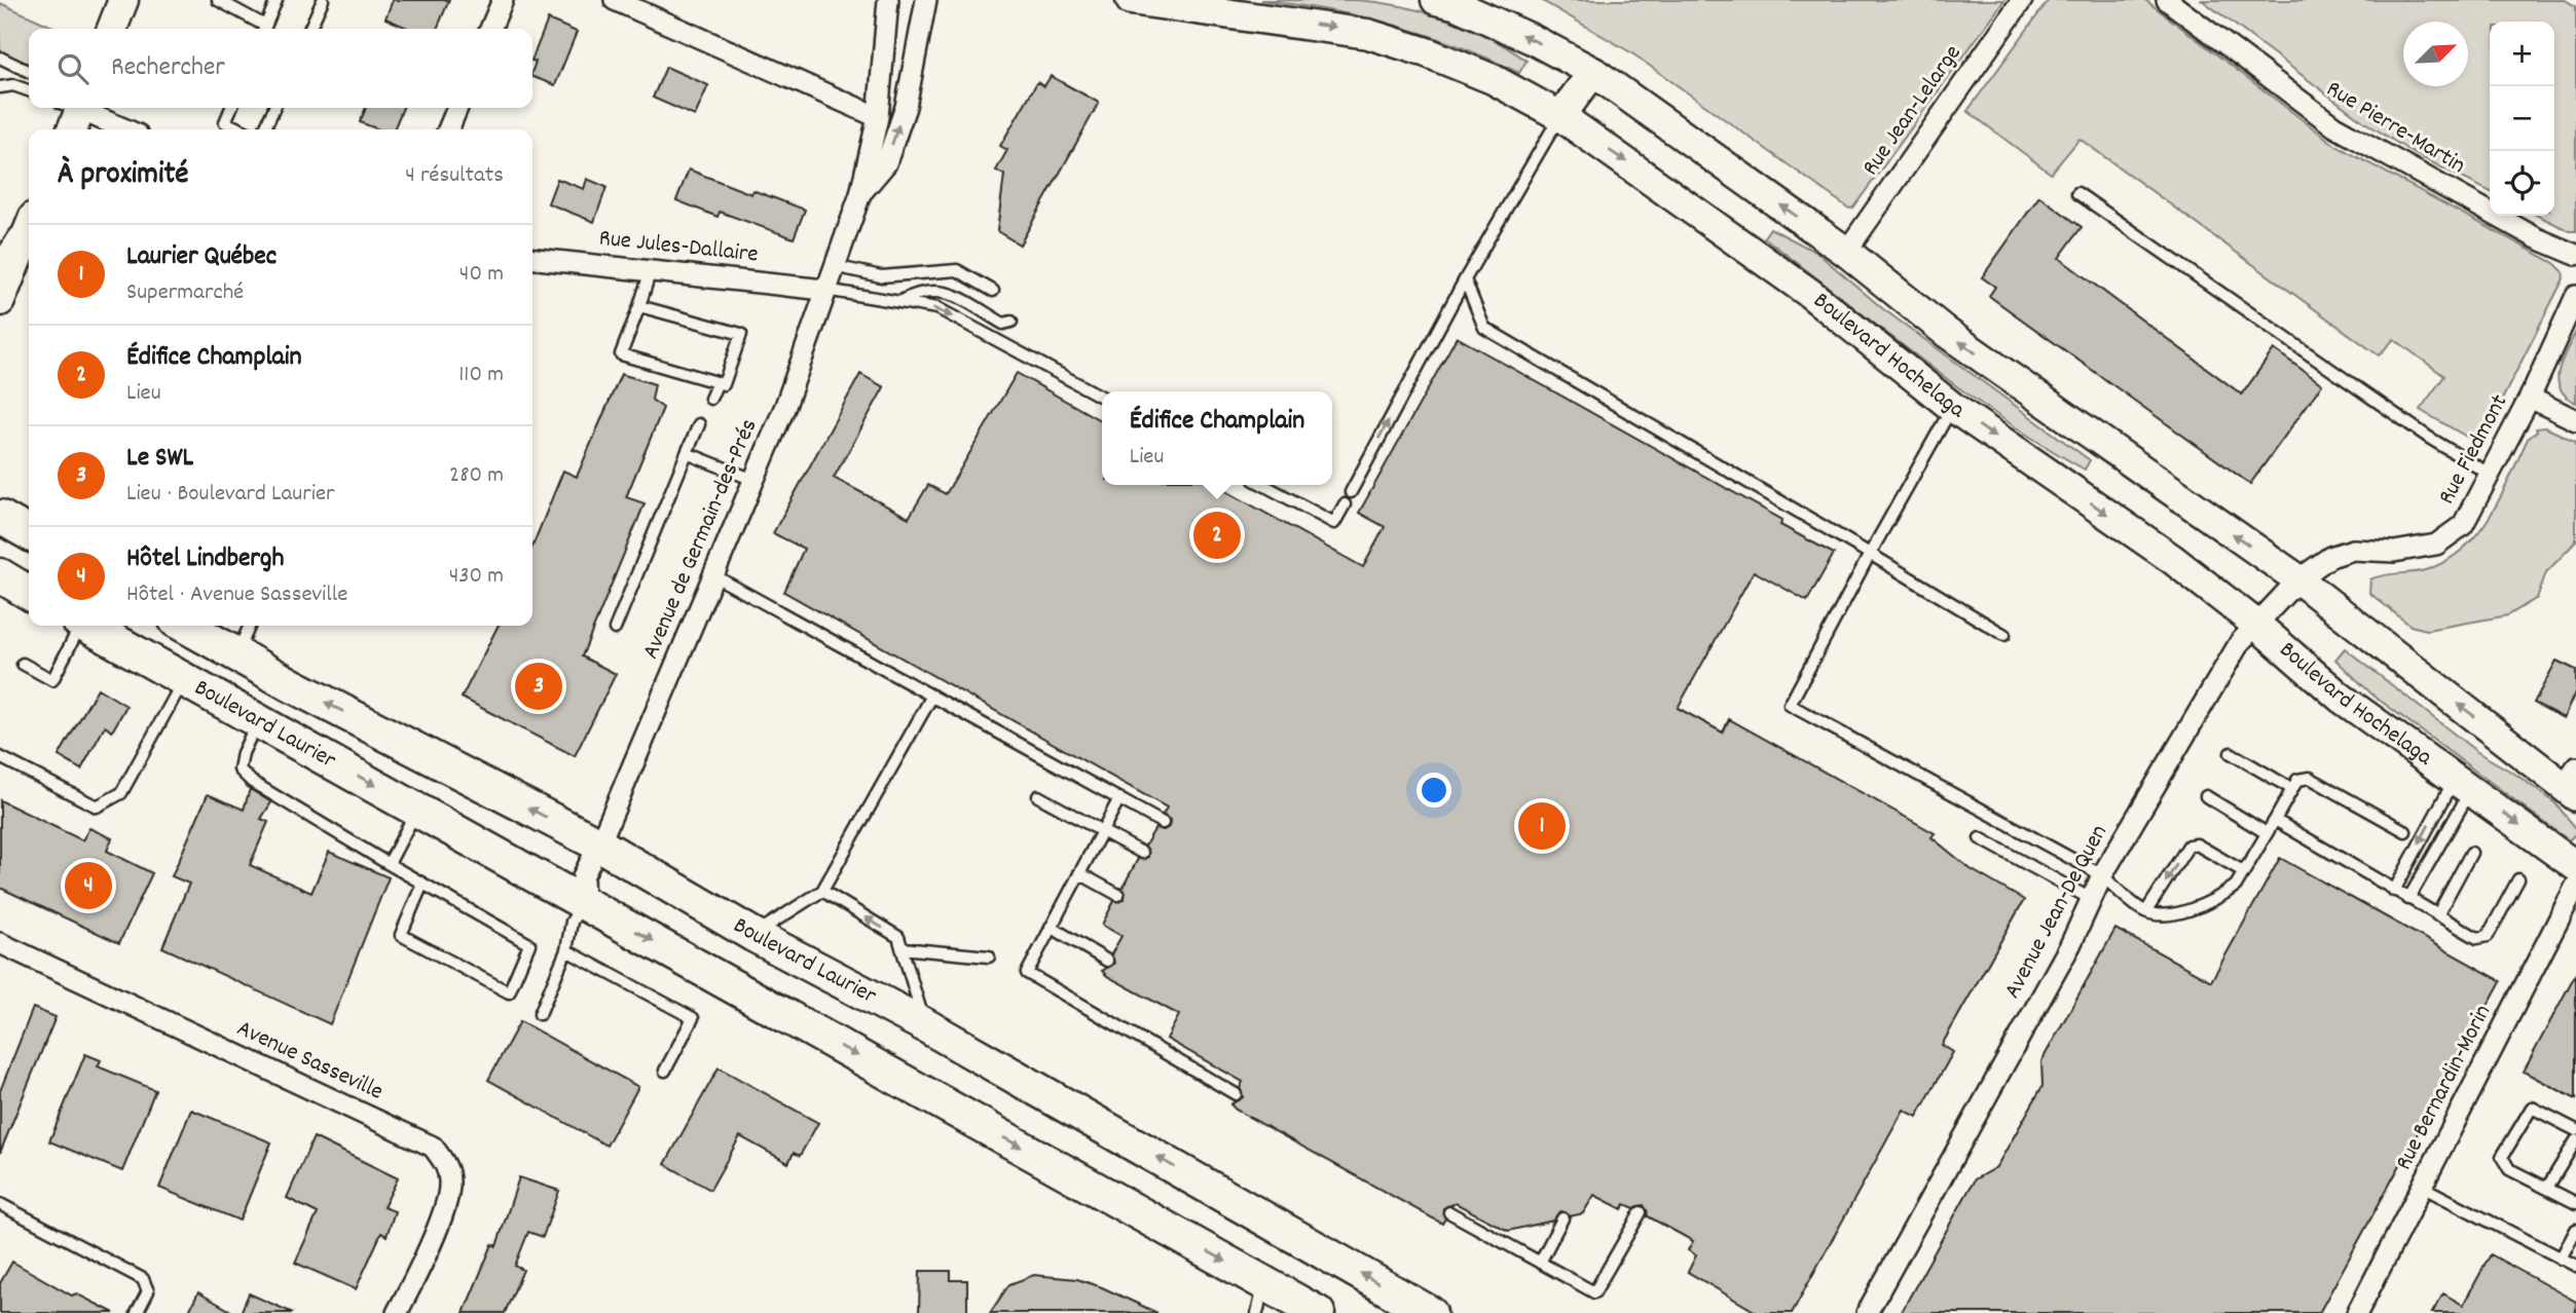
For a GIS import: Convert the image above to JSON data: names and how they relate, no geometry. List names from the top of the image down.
{
  "streets": {
    "main road": ["Boulevard Hochelaga", "Boulevard Laurier"],
    "street": [
      "Rue Jean-Lelarge",
      "Rue Pierre-Martin",
      "Rue Jules-Dallaire",
      "Rue Fiedmont",
      "Avenue de Germain-des-Prés",
      "Avenue Jean-De Quen",
      "Avenue Sasseville",
      "Rue Bernardin-Morin"
    ]
  },
  "crossings": [
    ["Rue Jules-Dallaire", "Avenue de Germain-des-Prés"],
    ["Boulevard Hochelaga", "Rue Fiedmont"],
    ["Boulevard Hochelaga", "Avenue Jean-De Quen"],
    ["Rue Fiedmont", "Avenue Jean-De Quen"],
    ["Avenue de Germain-des-Prés", "Boulevard Laurier"]
  ],
  "north": "top right",
  "page": {
    "map_buttons": ["+", "−"],
    "search": "Rechercher",
    "heading": ["À proximité", "4 résultats"],
    "list": [
      {
        "mark": "1",
        "name": "Laurier Québec",
        "note": "Supermarché",
        "value": "40 m"
      },
      {
        "mark": "2",
        "name": "Édifice Champlain",
        "note": "Lieu",
        "value": "110 m"
      },
      {
        "mark": "3",
        "name": "Le SWL",
        "note": "Lieu · Boulevard Laurier",
        "value": "280 m"
      },
      {
        "mark": "4",
        "name": "Hôtel Lindbergh",
        "note": "Hôtel · Avenue Sasseville",
        "value": "430 m"
      }
    ],
    "popup": ["Édifice Champlain", "Lieu"],
    "pins": [
      "2",
      "3",
      "1",
      "4"
    ]
  }
}
